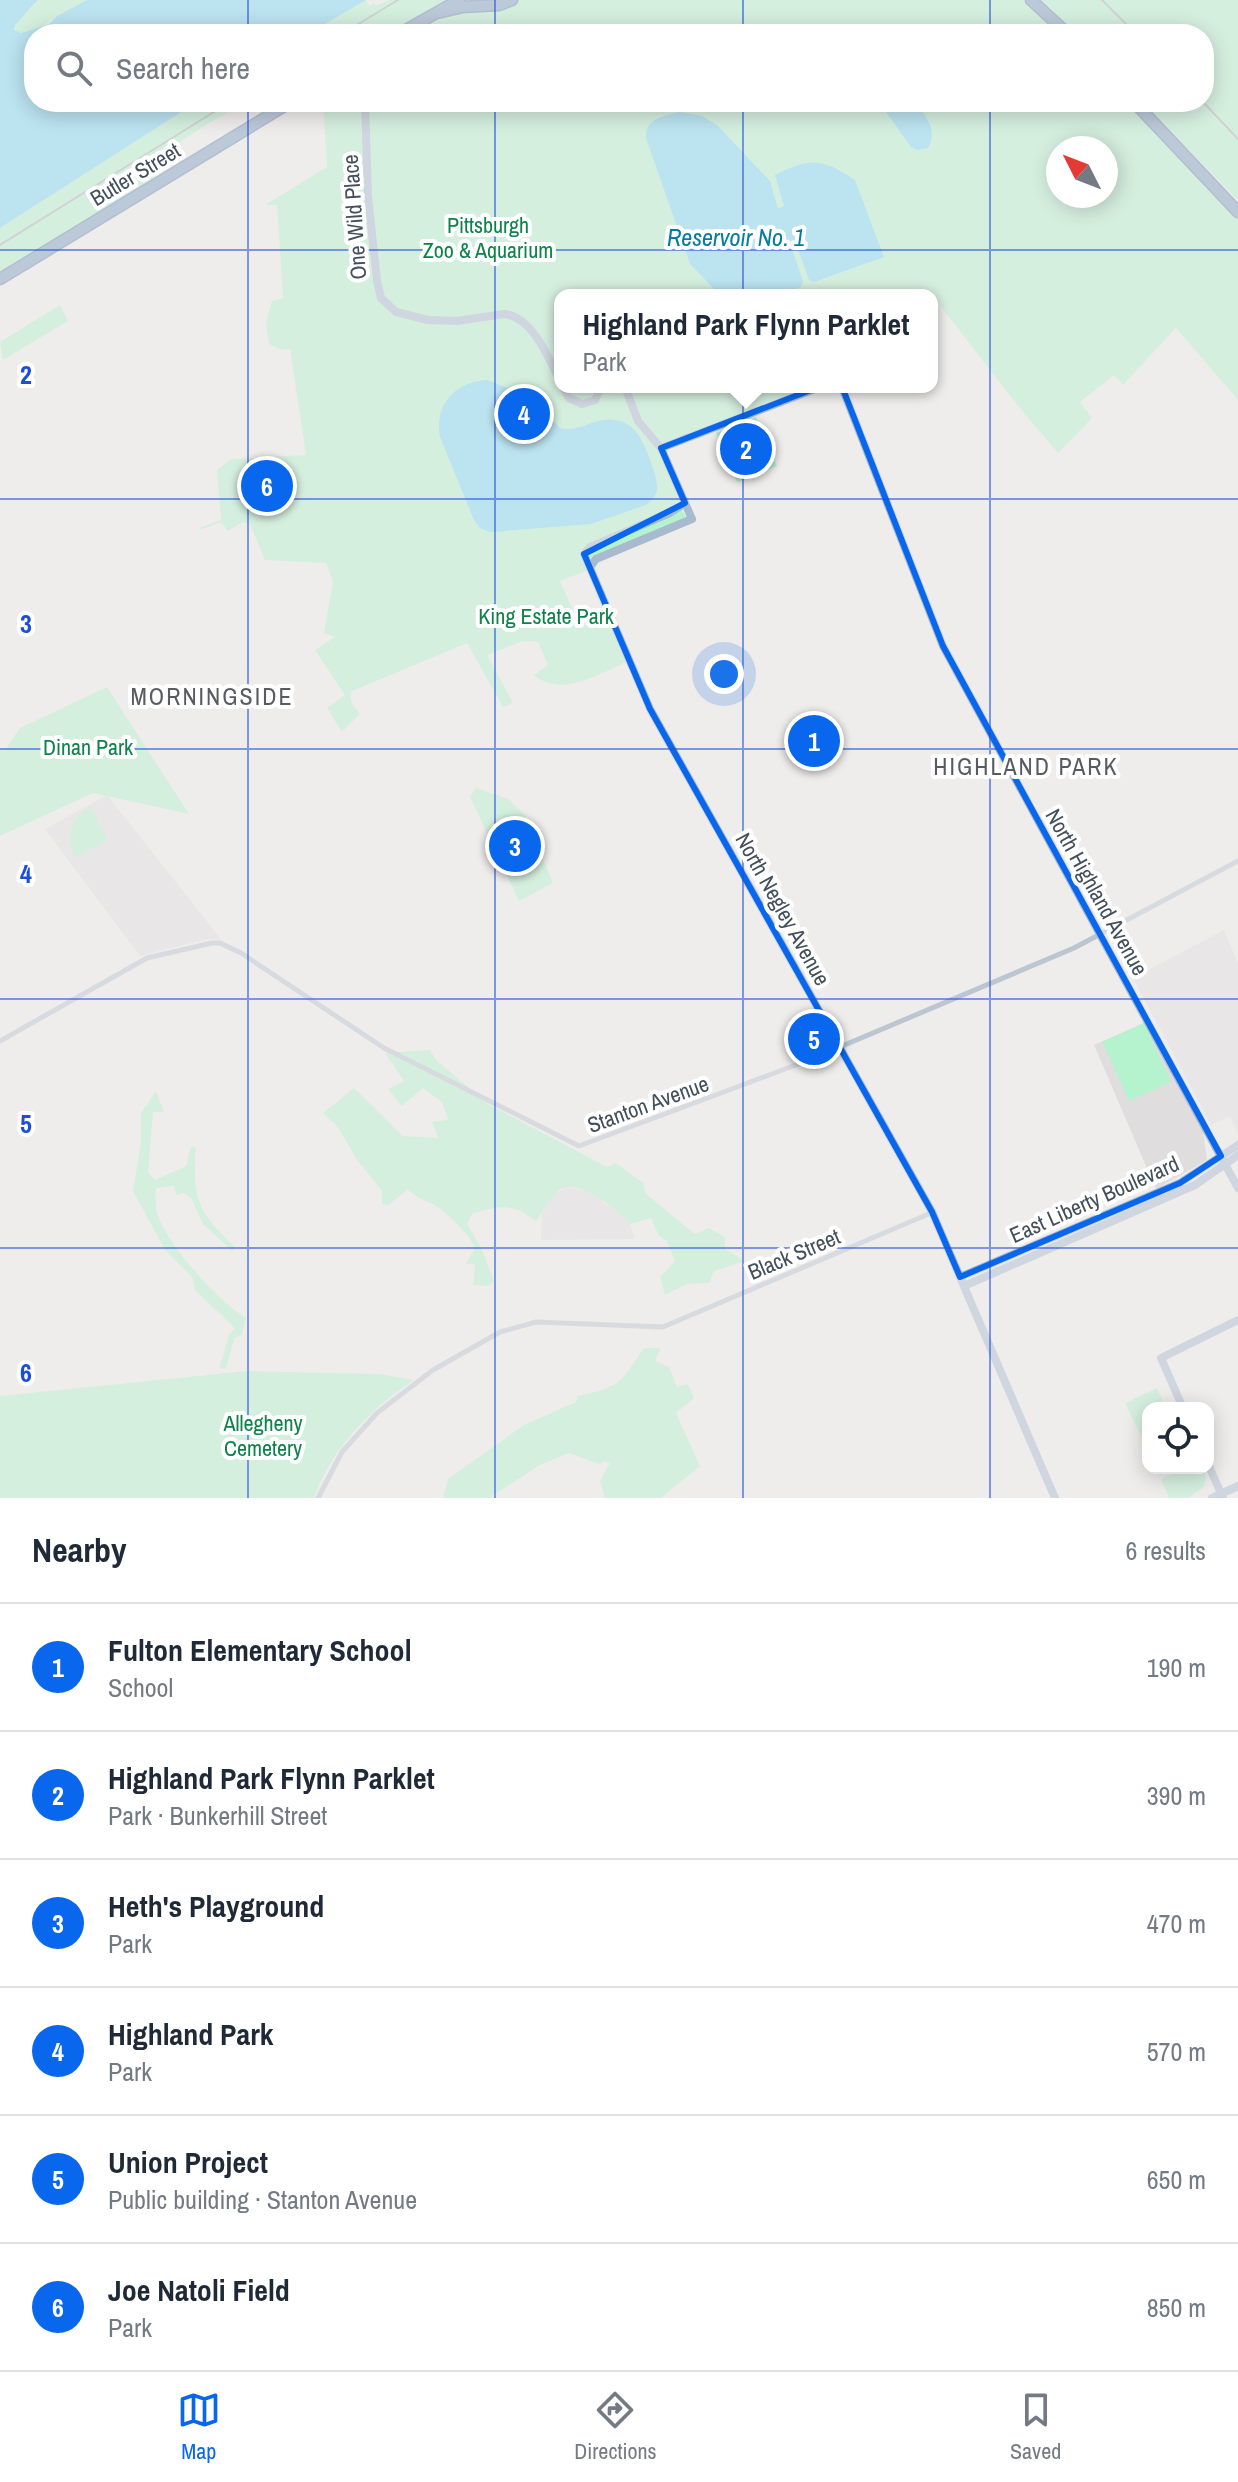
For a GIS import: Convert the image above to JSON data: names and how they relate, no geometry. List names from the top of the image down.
{
  "streets": {
    "highway": ["Butler Street"],
    "main road": [
      "One Wild Place",
      "North Highland Avenue",
      "North Negley Avenue",
      "East Liberty Boulevard"
    ],
    "street": ["Stanton Avenue", "Black Street"]
  },
  "crossings": [
    ["North Highland Avenue", "Stanton Avenue"],
    ["North Highland Avenue", "East Liberty Boulevard"],
    ["North Negley Avenue", "Stanton Avenue"],
    ["North Negley Avenue", "East Liberty Boulevard"],
    ["North Negley Avenue", "Black Street"]
  ],
  "districts": ["MORNINGSIDE", "HIGHLAND PARK"],
  "water": ["Reservoir No. 1"],
  "parks": [
    "Pittsburgh Zoo & Aquarium",
    "King Estate Park",
    "Dinan Park",
    "Allegheny Cemetery"
  ],
  "north": "top left",
  "page": {
    "search": "Search here",
    "popup": ["Highland Park Flynn Parklet", "Park"],
    "pins": [
      "4",
      "2",
      "6",
      "1",
      "3",
      "5"
    ],
    "heading": ["Nearby", "6 results"],
    "list": [
      {
        "mark": "1",
        "name": "Fulton Elementary School",
        "note": "School",
        "value": "190 m"
      },
      {
        "mark": "2",
        "name": "Highland Park Flynn Parklet",
        "note": "Park · Bunkerhill Street",
        "value": "390 m"
      },
      {
        "mark": "3",
        "name": "Heth's Playground",
        "note": "Park",
        "value": "470 m"
      },
      {
        "mark": "4",
        "name": "Highland Park",
        "note": "Park",
        "value": "570 m"
      },
      {
        "mark": "5",
        "name": "Union Project",
        "note": "Public building · Stanton Avenue",
        "value": "650 m"
      },
      {
        "mark": "6",
        "name": "Joe Natoli Field",
        "note": "Park",
        "value": "850 m"
      }
    ],
    "nav": ["Map", "Directions", "Saved"]
  },
  "grid": {
    "rows": [
      "2",
      "3",
      "4",
      "5",
      "6"
    ]
  }
}
